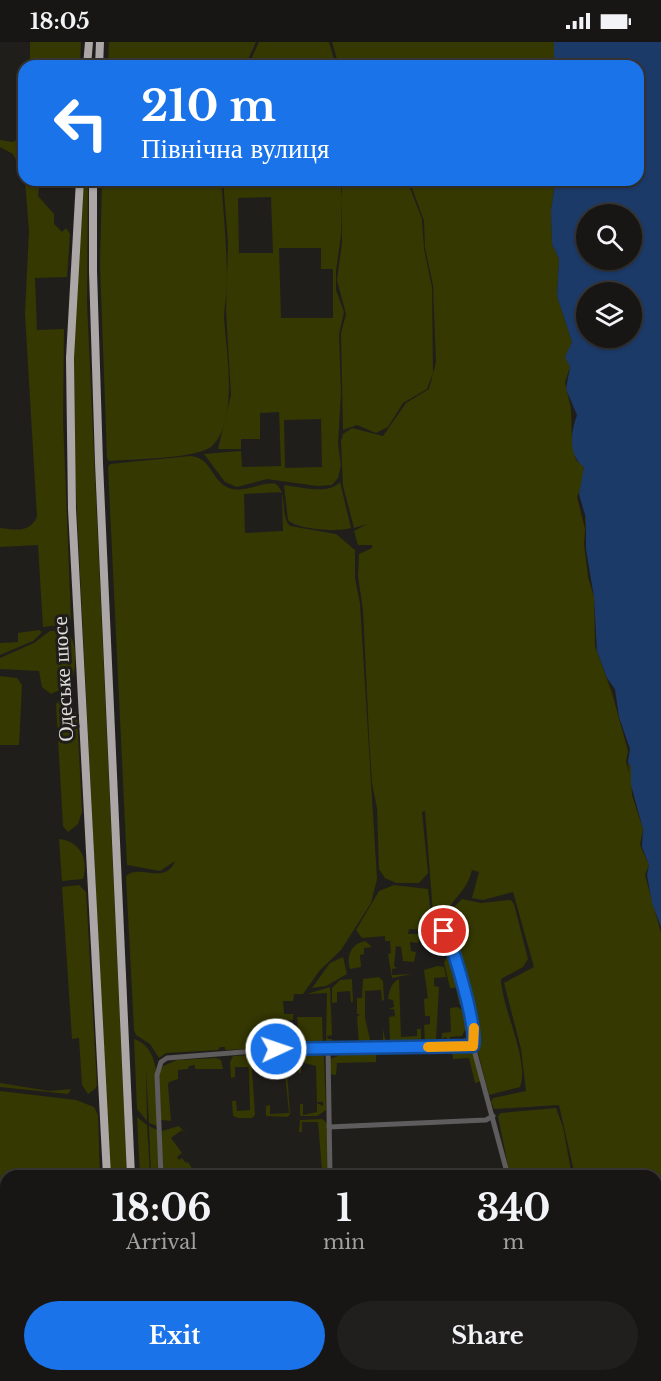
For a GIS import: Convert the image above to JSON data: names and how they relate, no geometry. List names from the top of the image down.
{
  "streets": {
    "highway": ["Одеське шосе"]
  },
  "page": {
    "status": "18:05",
    "turn": ["210 m", "Північна вулиця"],
    "eta": [
      "18:06",
      "Arrival",
      "1",
      "min",
      "340",
      "m"
    ],
    "buttons": ["Exit", "Share"]
  }
}
